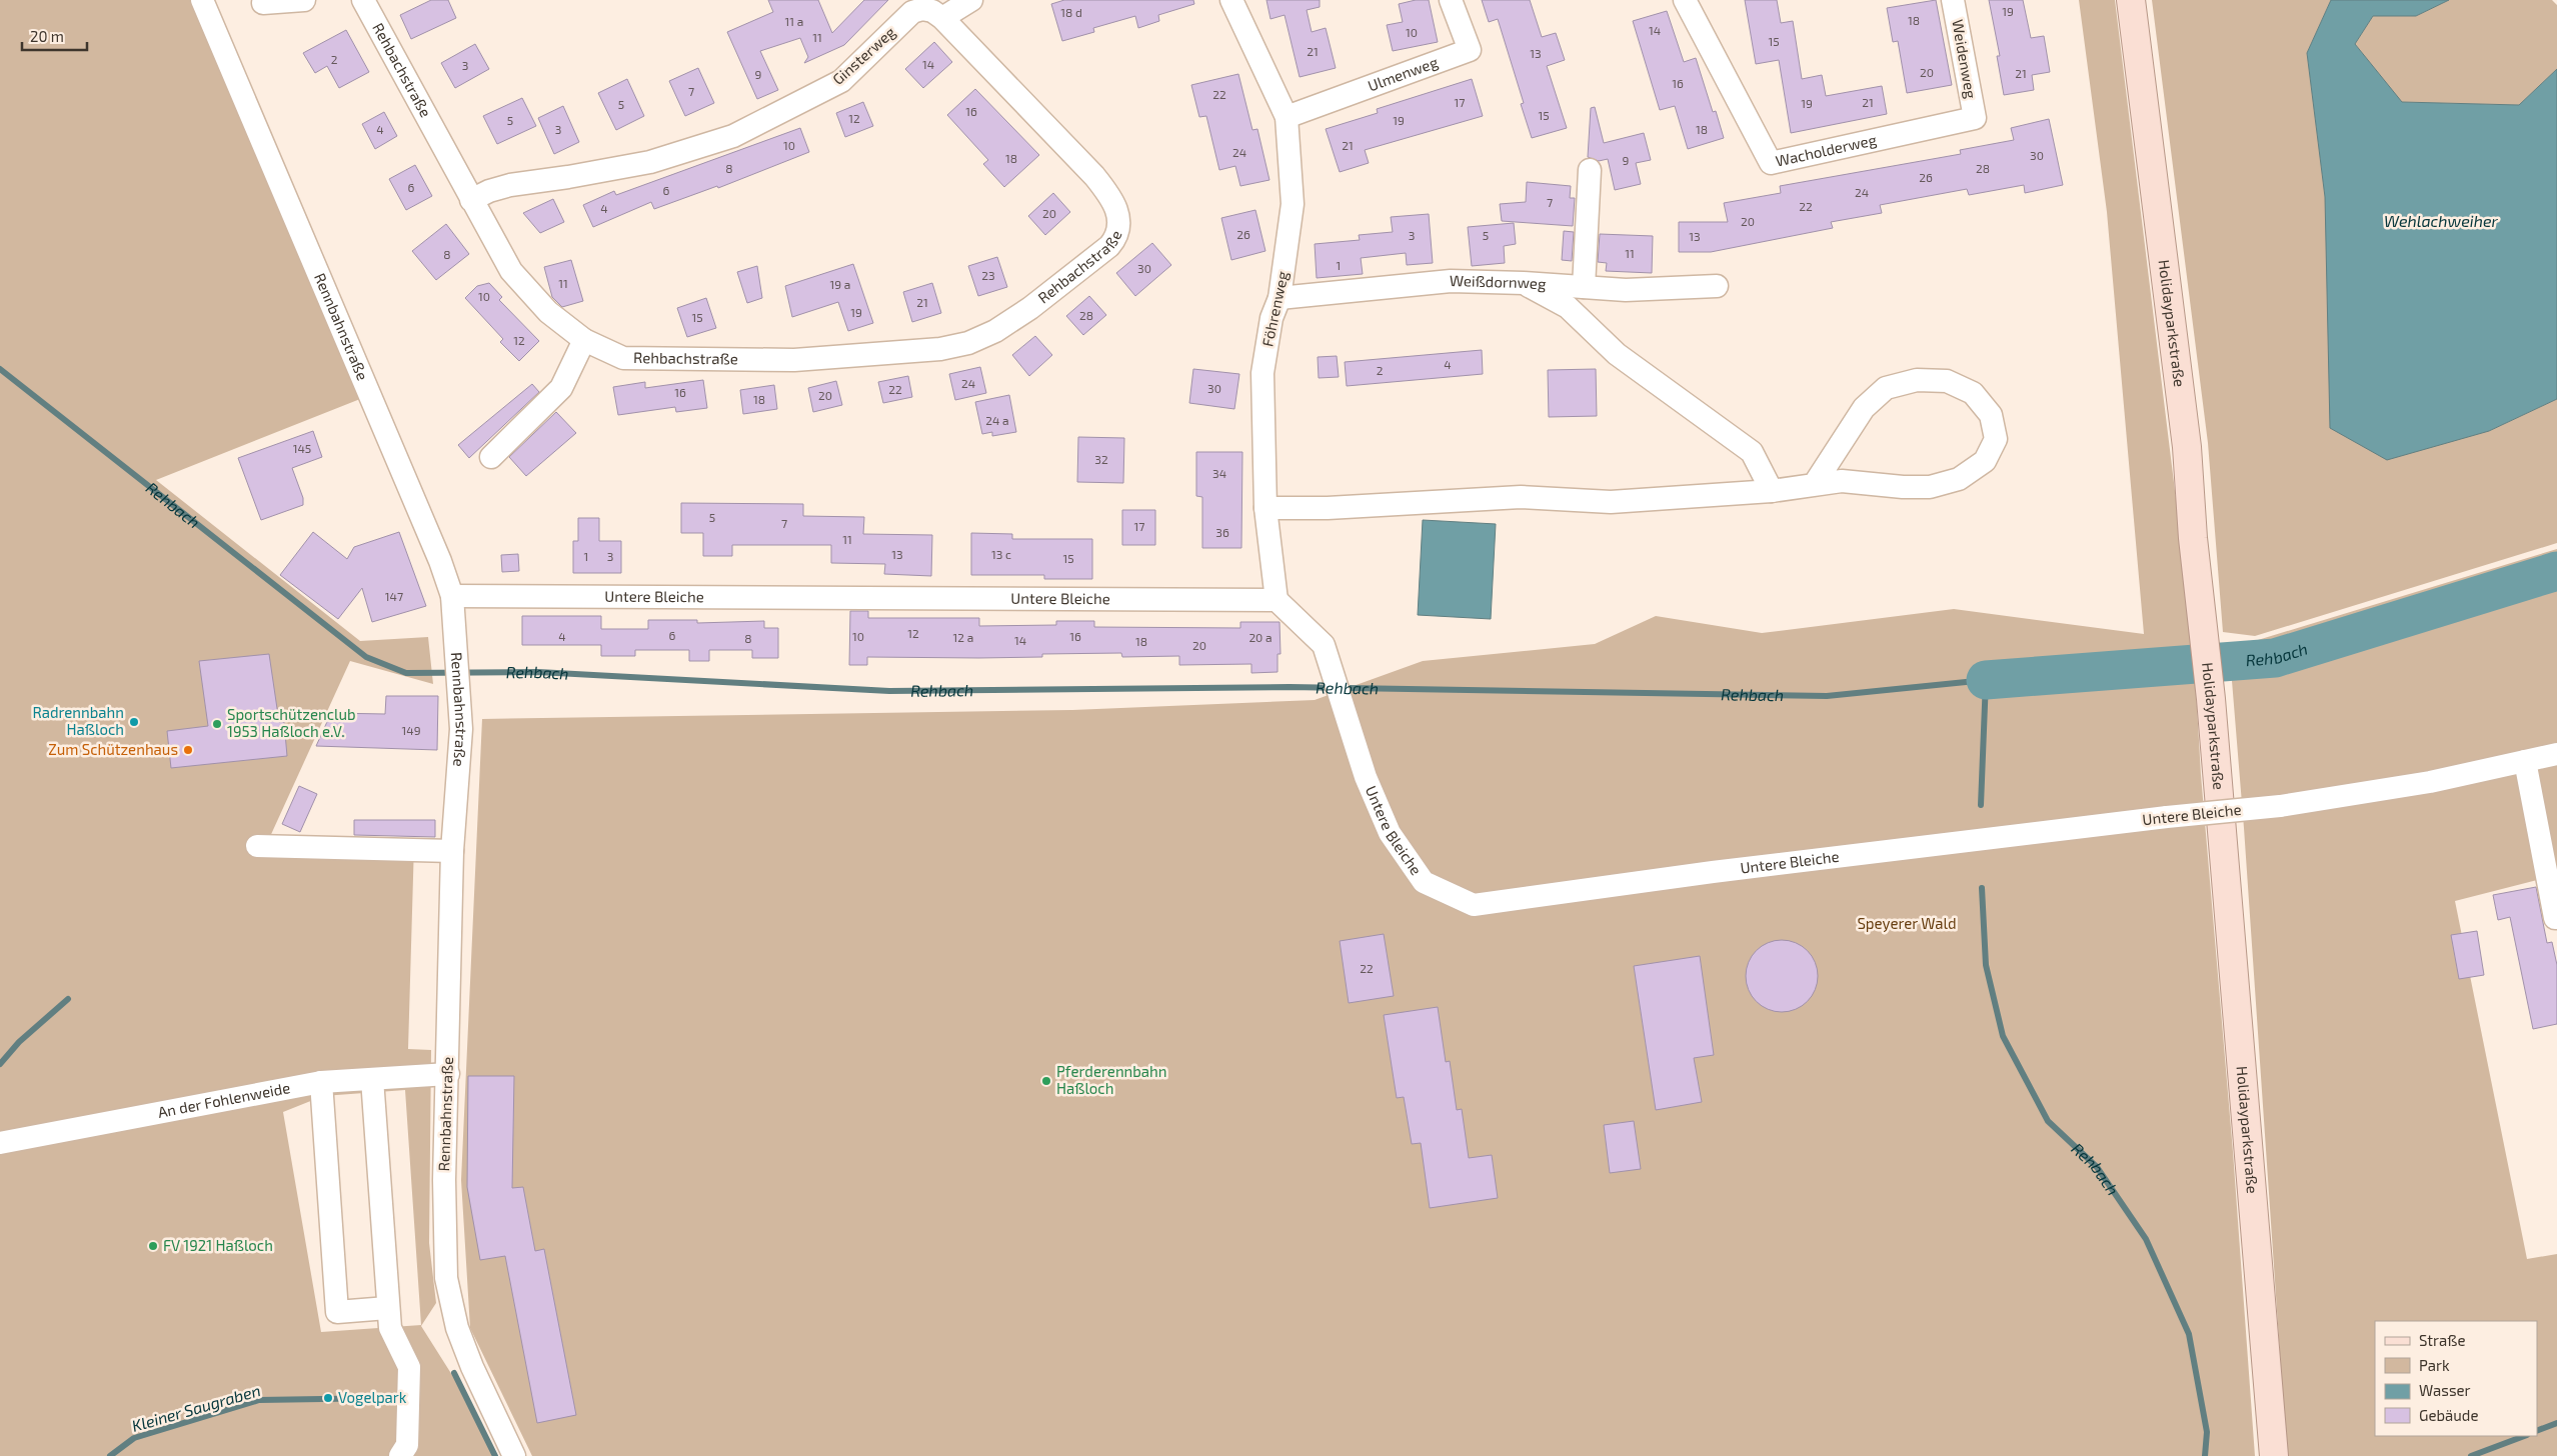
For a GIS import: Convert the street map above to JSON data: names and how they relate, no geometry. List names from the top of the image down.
{
  "streets": {
    "main road": ["Holidayparkstraße"],
    "street": [
      "Ginsterweg",
      "Weidenweg",
      "Rehbachstraße",
      "Ulmenweg",
      "Wacholderweg",
      "Weißdornweg",
      "Föhrenweg",
      "Rennbahnstraße",
      "Untere Bleiche",
      "An der Fohlenweide"
    ]
  },
  "crossings": [
    ["Ginsterweg", "Rehbachstraße"],
    ["Weidenweg", "Wacholderweg"],
    ["Ulmenweg", "Föhrenweg"],
    ["Weißdornweg", "Föhrenweg"],
    ["Föhrenweg", "Untere Bleiche"],
    ["Rennbahnstraße", "Untere Bleiche"],
    ["Rennbahnstraße", "An der Fohlenweide"]
  ],
  "water": ["Wehlachweiher", "Rehbach", "Kleiner Saugraben"],
  "parks": ["Speyerer Wald"],
  "places": [
    "Radrennbahn Haßloch",
    "Sportschützenclub 1953 Haßloch e.V.",
    "Zum Schützenhaus",
    "Pferderennbahn Haßloch",
    "FV 1921 Haßloch",
    "Vogelpark"
  ],
  "house_numbers": [
    "19",
    "18 d",
    "18",
    "11 a",
    "14",
    "10",
    "11",
    "15",
    "21",
    "13",
    "2",
    "14",
    "3",
    "20",
    "21",
    "9",
    "16",
    "7",
    "22",
    "17",
    "21",
    "19",
    "5",
    "16",
    "15",
    "12",
    "5",
    "19",
    "4",
    "3",
    "18",
    "10",
    "21",
    "24",
    "30",
    "18",
    "9",
    "8",
    "28",
    "26",
    "6",
    "6",
    "24",
    "7",
    "22",
    "4",
    "20",
    "20",
    "26",
    "3",
    "5",
    "13",
    "11",
    "8",
    "1",
    "30",
    "23",
    "11",
    "19 a",
    "10",
    "21",
    "19",
    "28",
    "15",
    "12",
    "4",
    "2",
    "24",
    "30",
    "22",
    "16",
    "20",
    "18",
    "24 a",
    "145",
    "32",
    "34",
    "5",
    "7",
    "17",
    "36",
    "11",
    "13",
    "13 c",
    "1",
    "3",
    "15",
    "147",
    "12",
    "6",
    "4",
    "10",
    "16",
    "12 a",
    "20 a",
    "8",
    "14",
    "18",
    "20",
    "149",
    "22"
  ],
  "legend": [
    "Straße",
    "Park",
    "Wasser",
    "Gebäude"
  ],
  "scale_bar": "20 m"
}
